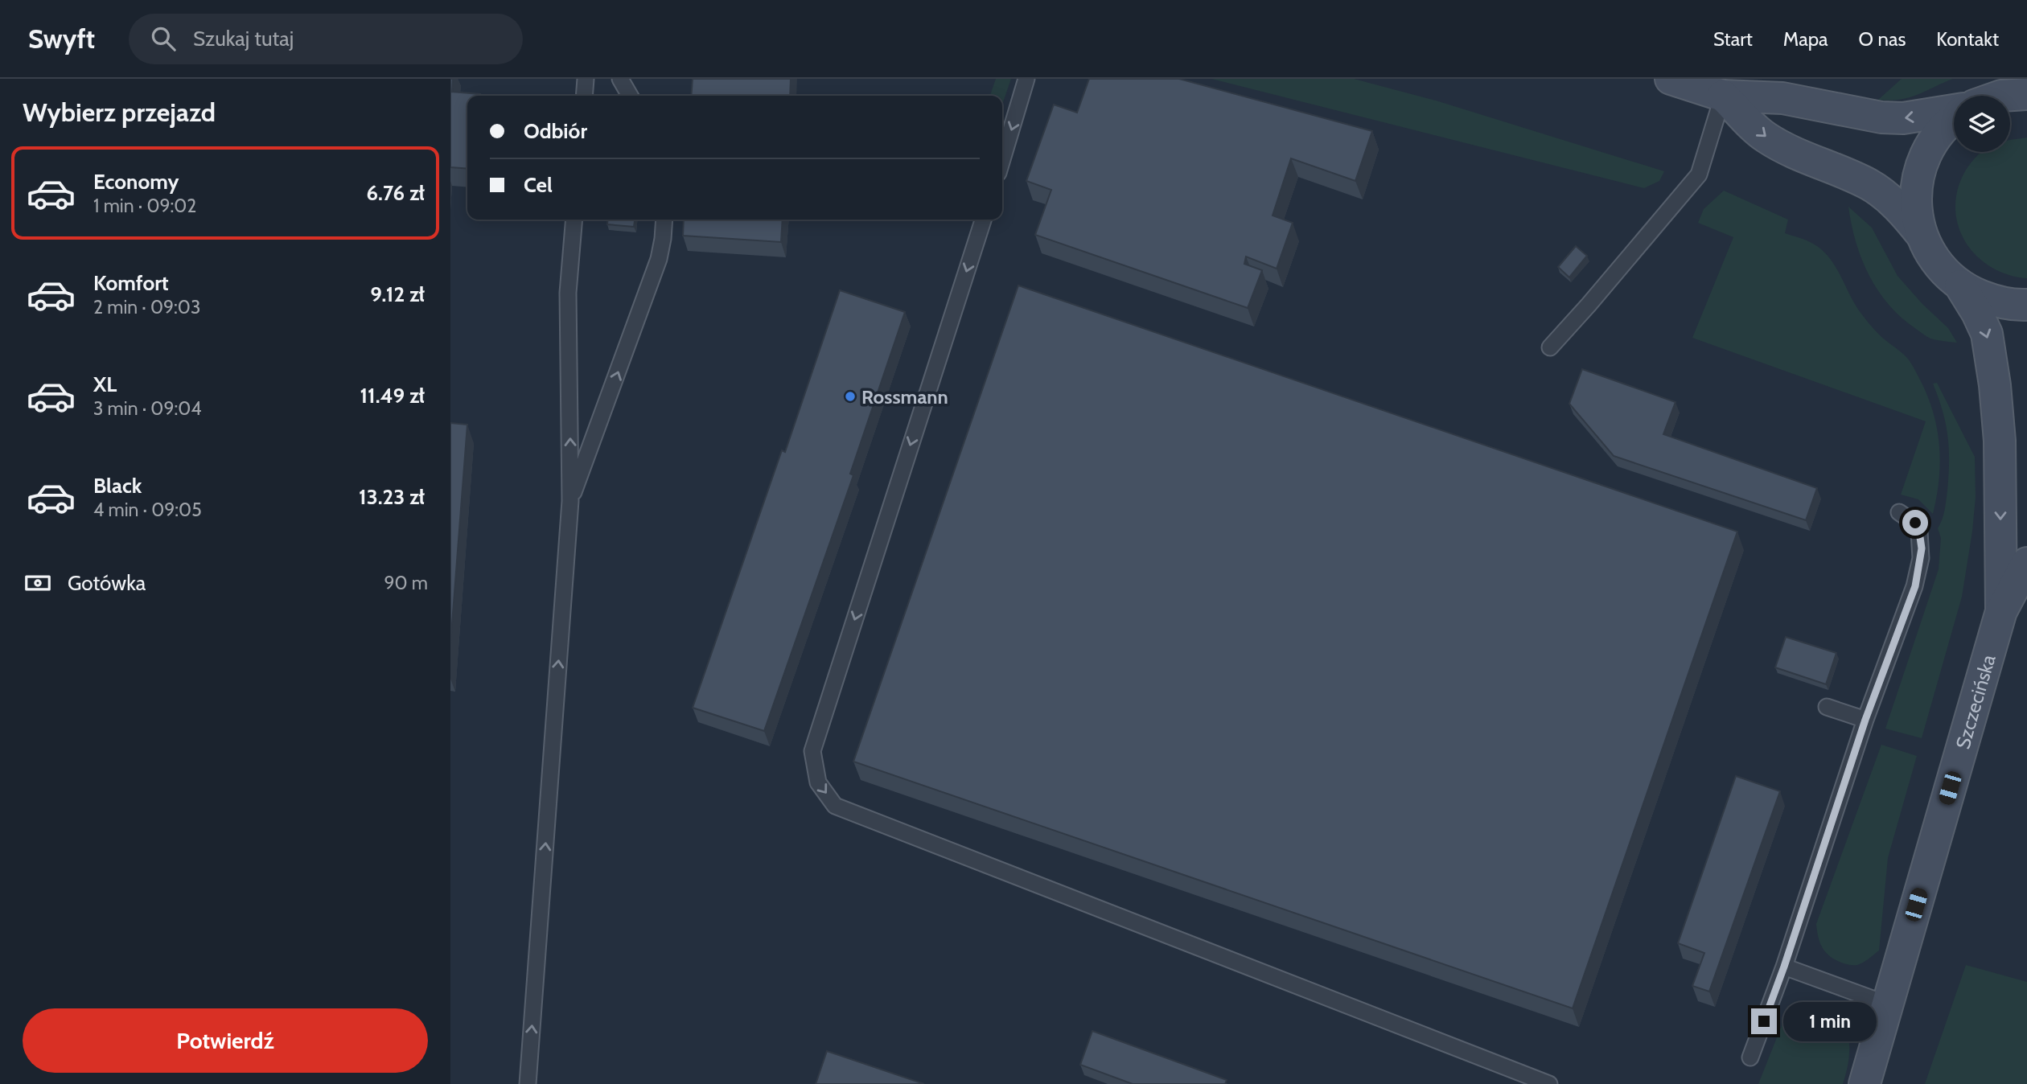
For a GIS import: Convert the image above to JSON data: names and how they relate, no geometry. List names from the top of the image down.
{
  "streets": {
    "main road": ["Szczecińska"]
  },
  "one_way": ["Szczecińska"],
  "places": ["Rossmann"],
  "page": {
    "header": "Swyft",
    "search": "Szukaj tutaj",
    "nav": [
      "Start",
      "Mapa",
      "O nas",
      "Kontakt"
    ],
    "heading": "Wybierz przejazd",
    "banner": ["Odbiór", "Cel"],
    "list": [
      {
        "name": "Economy",
        "note": "1 min · 09:02",
        "value": "6.76 zł"
      },
      {
        "name": "Komfort",
        "note": "2 min · 09:03",
        "value": "9.12 zł"
      },
      {
        "name": "XL",
        "note": "3 min · 09:04",
        "value": "11.49 zł"
      },
      {
        "name": "Black",
        "note": "4 min · 09:05",
        "value": "13.23 zł"
      }
    ],
    "pay": ["Gotówka", "90 m"],
    "buttons": "Potwierdź",
    "bubble": "1 min"
  }
}
